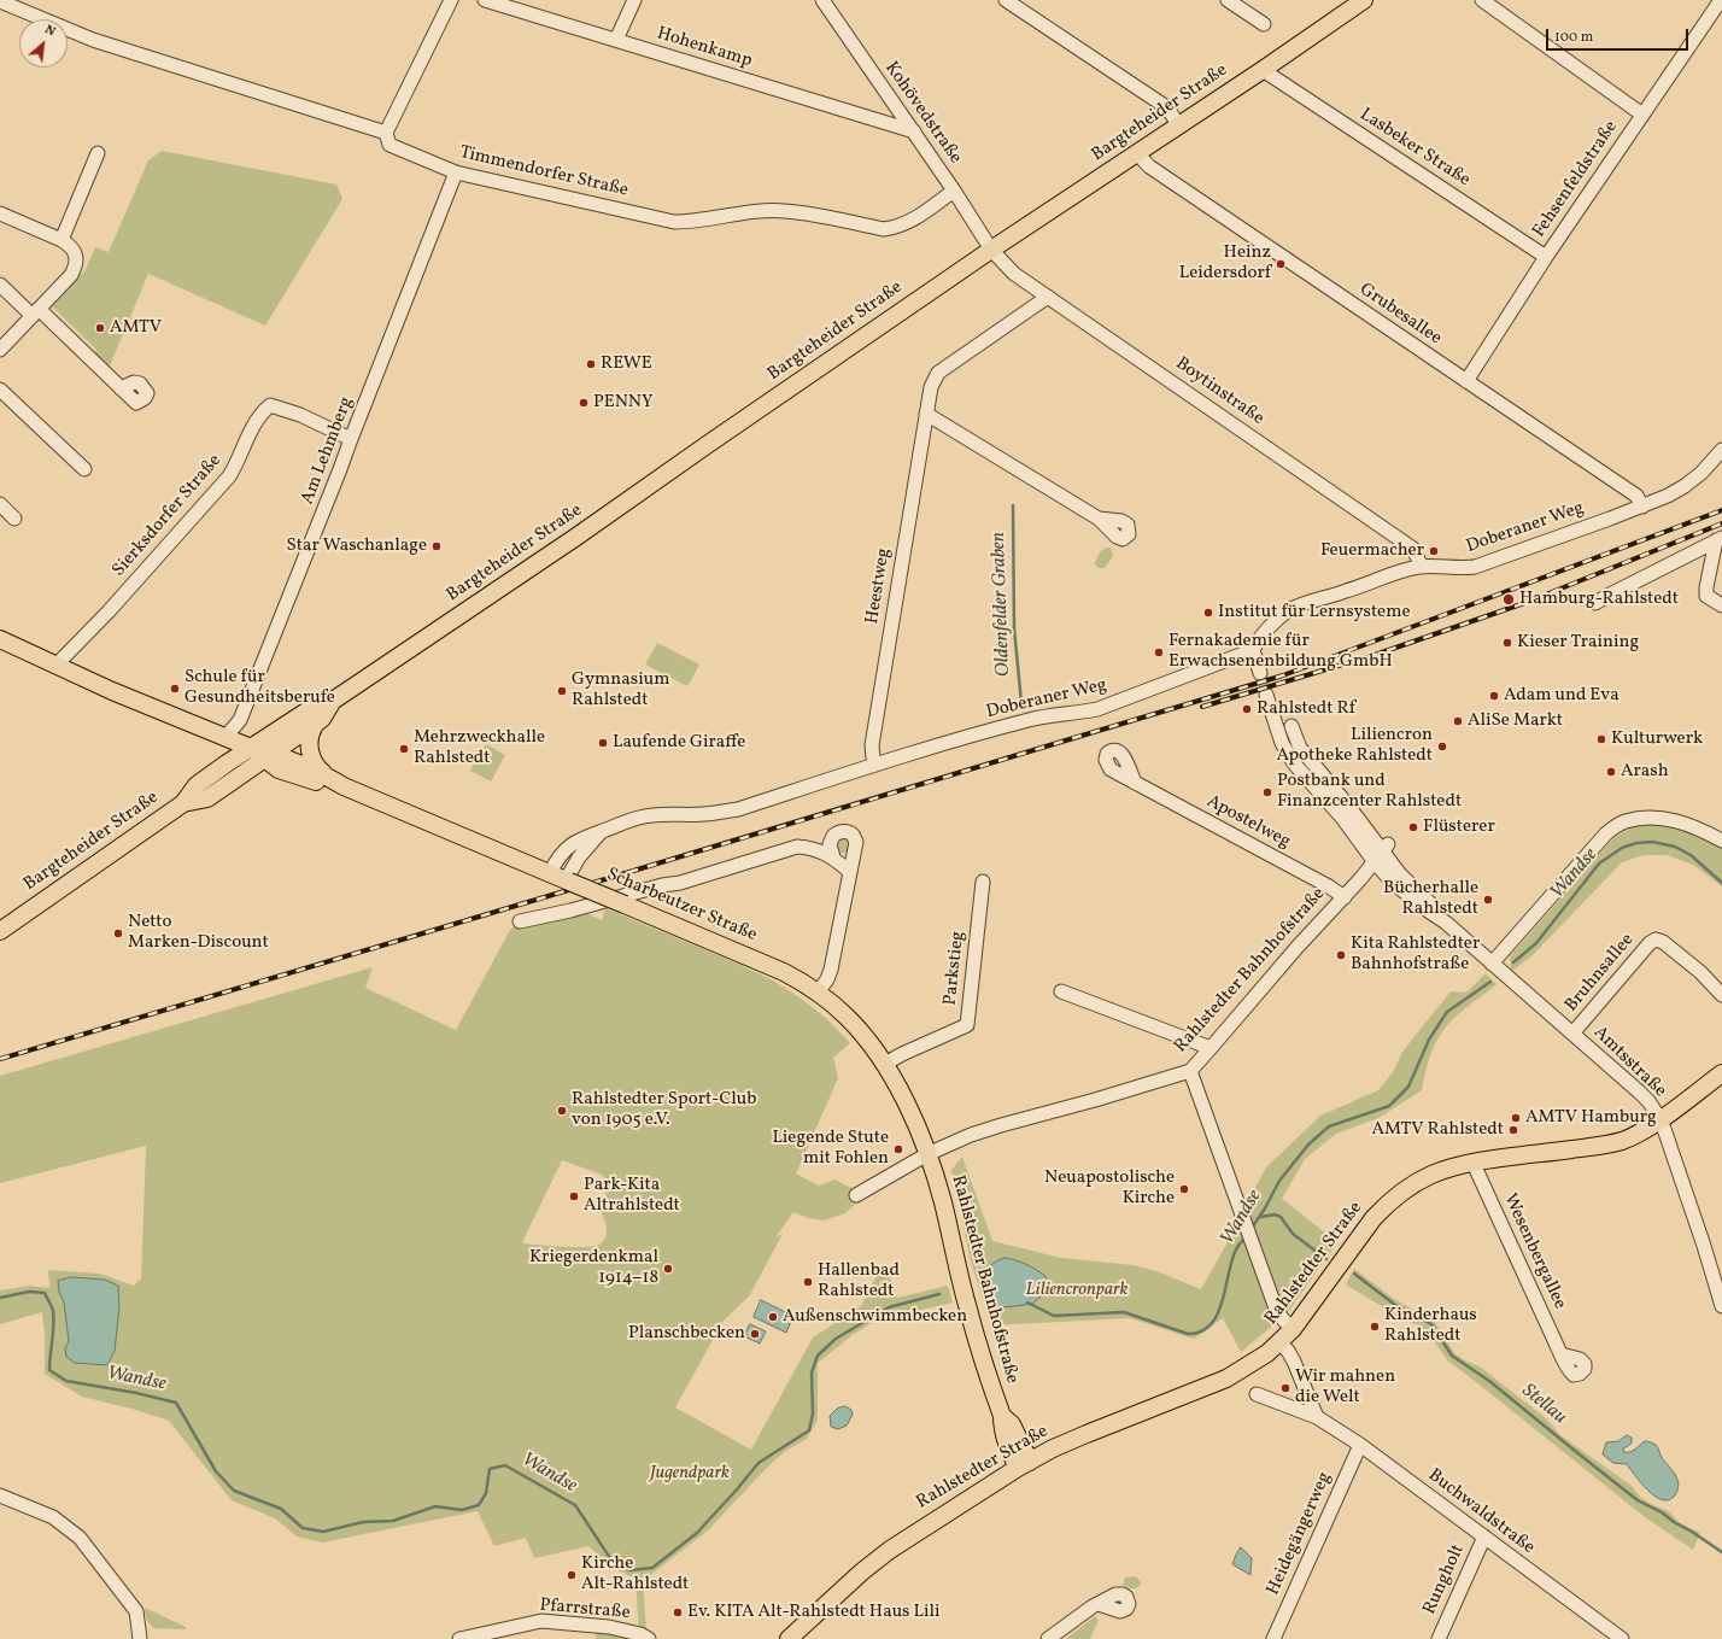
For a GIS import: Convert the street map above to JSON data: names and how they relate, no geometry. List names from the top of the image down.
{
  "streets": {
    "main road": [
      "Bargteheider Straße",
      "Scharbeutzer Straße",
      "Rahlstedter Bahnhofstraße",
      "Rahlstedter Straße"
    ],
    "street": [
      "Hohenkamp",
      "Kohövedstraße",
      "Lasbeker Straße",
      "Timmendorfer Straße",
      "Fehsenfeldstraße",
      "Grubesallee",
      "Boytinstraße",
      "Am Lehmberg",
      "Sierksdorfer Straße",
      "Doberaner Weg",
      "Heestweg",
      "Apostelweg",
      "Parkstieg",
      "Bruhnsallee",
      "Amtsstraße",
      "Wesenbergallee",
      "Buchwaldstraße",
      "Heidegängerweg",
      "Rungholt",
      "Pfarrstraße"
    ]
  },
  "crossings": [
    ["Hohenkamp", "Kohövedstraße"],
    ["Kohövedstraße", "Bargteheider Straße"],
    ["Kohövedstraße", "Timmendorfer Straße"],
    ["Kohövedstraße", "Boytinstraße"],
    ["Bargteheider Straße", "Lasbeker Straße"],
    ["Bargteheider Straße", "Grubesallee"],
    ["Bargteheider Straße", "Boytinstraße"],
    ["Bargteheider Straße", "Scharbeutzer Straße"],
    ["Lasbeker Straße", "Fehsenfeldstraße"],
    ["Timmendorfer Straße", "Am Lehmberg"],
    ["Fehsenfeldstraße", "Grubesallee"],
    ["Grubesallee", "Doberaner Weg"],
    ["Boytinstraße", "Doberaner Weg"],
    ["Boytinstraße", "Heestweg"],
    ["Am Lehmberg", "Sierksdorfer Straße"],
    ["Am Lehmberg", "Scharbeutzer Straße"],
    ["Sierksdorfer Straße", "Scharbeutzer Straße"],
    ["Doberaner Weg", "Heestweg"],
    ["Doberaner Weg", "Scharbeutzer Straße"],
    ["Apostelweg", "Rahlstedter Bahnhofstraße"],
    ["Scharbeutzer Straße", "Parkstieg"],
    ["Scharbeutzer Straße", "Rahlstedter Bahnhofstraße"],
    ["Rahlstedter Bahnhofstraße", "Amtsstraße"],
    ["Rahlstedter Bahnhofstraße", "Rahlstedter Straße"],
    ["Bruhnsallee", "Amtsstraße"],
    ["Amtsstraße", "Rahlstedter Straße"],
    ["Wesenbergallee", "Rahlstedter Straße"],
    ["Buchwaldstraße", "Heidegängerweg"],
    ["Buchwaldstraße", "Rungholt"]
  ],
  "water": ["Oldenfelder Graben", "Wandse", "Stellau"],
  "parks": ["Liliencronpark", "Jugendpark"],
  "places": [
    "Heinz Leidersdorf",
    "AMTV",
    "REWE",
    "PENNY",
    "Star Waschanlage",
    "Feuermacher",
    "Hamburg-Rahlstedt",
    "Institut für Lernsysteme",
    "Kieser Training",
    "Fernakademie für Erwachsenenbildung GmbH",
    "Schule für Gesundheitsberufe",
    "Gymnasium Rahlstedt",
    "Adam und Eva",
    "Rahlstedt Rf",
    "AliSe Markt",
    "Kulturwerk",
    "Laufende Giraffe",
    "Liliencron Apotheke Rahlstedt",
    "Mehrzweckhalle Rahlstedt",
    "Arash",
    "Postbank und Finanzcenter Rahlstedt",
    "Flüsterer",
    "Bücherhalle Rahlstedt",
    "Netto Marken-Discount",
    "Kita Rahlstedter Bahnhofstraße",
    "Rahlstedter Sport-Club von 1905 e.V.",
    "AMTV Hamburg",
    "AMTV Rahlstedt",
    "Liegende Stute mit Fohlen",
    "Neuapostolische Kirche",
    "Park-Kita Altrahlstedt",
    "Kriegerdenkmal 1914–18",
    "Hallenbad Rahlstedt",
    "Außenschwimmbecken",
    "Kinderhaus Rahlstedt",
    "Planschbecken",
    "Wir mahnen die Welt",
    "Kirche Alt-Rahlstedt",
    "Ev. KITA Alt-Rahlstedt Haus Lili"
  ],
  "scale_bar": "100 m",
  "north": "top right"
}
